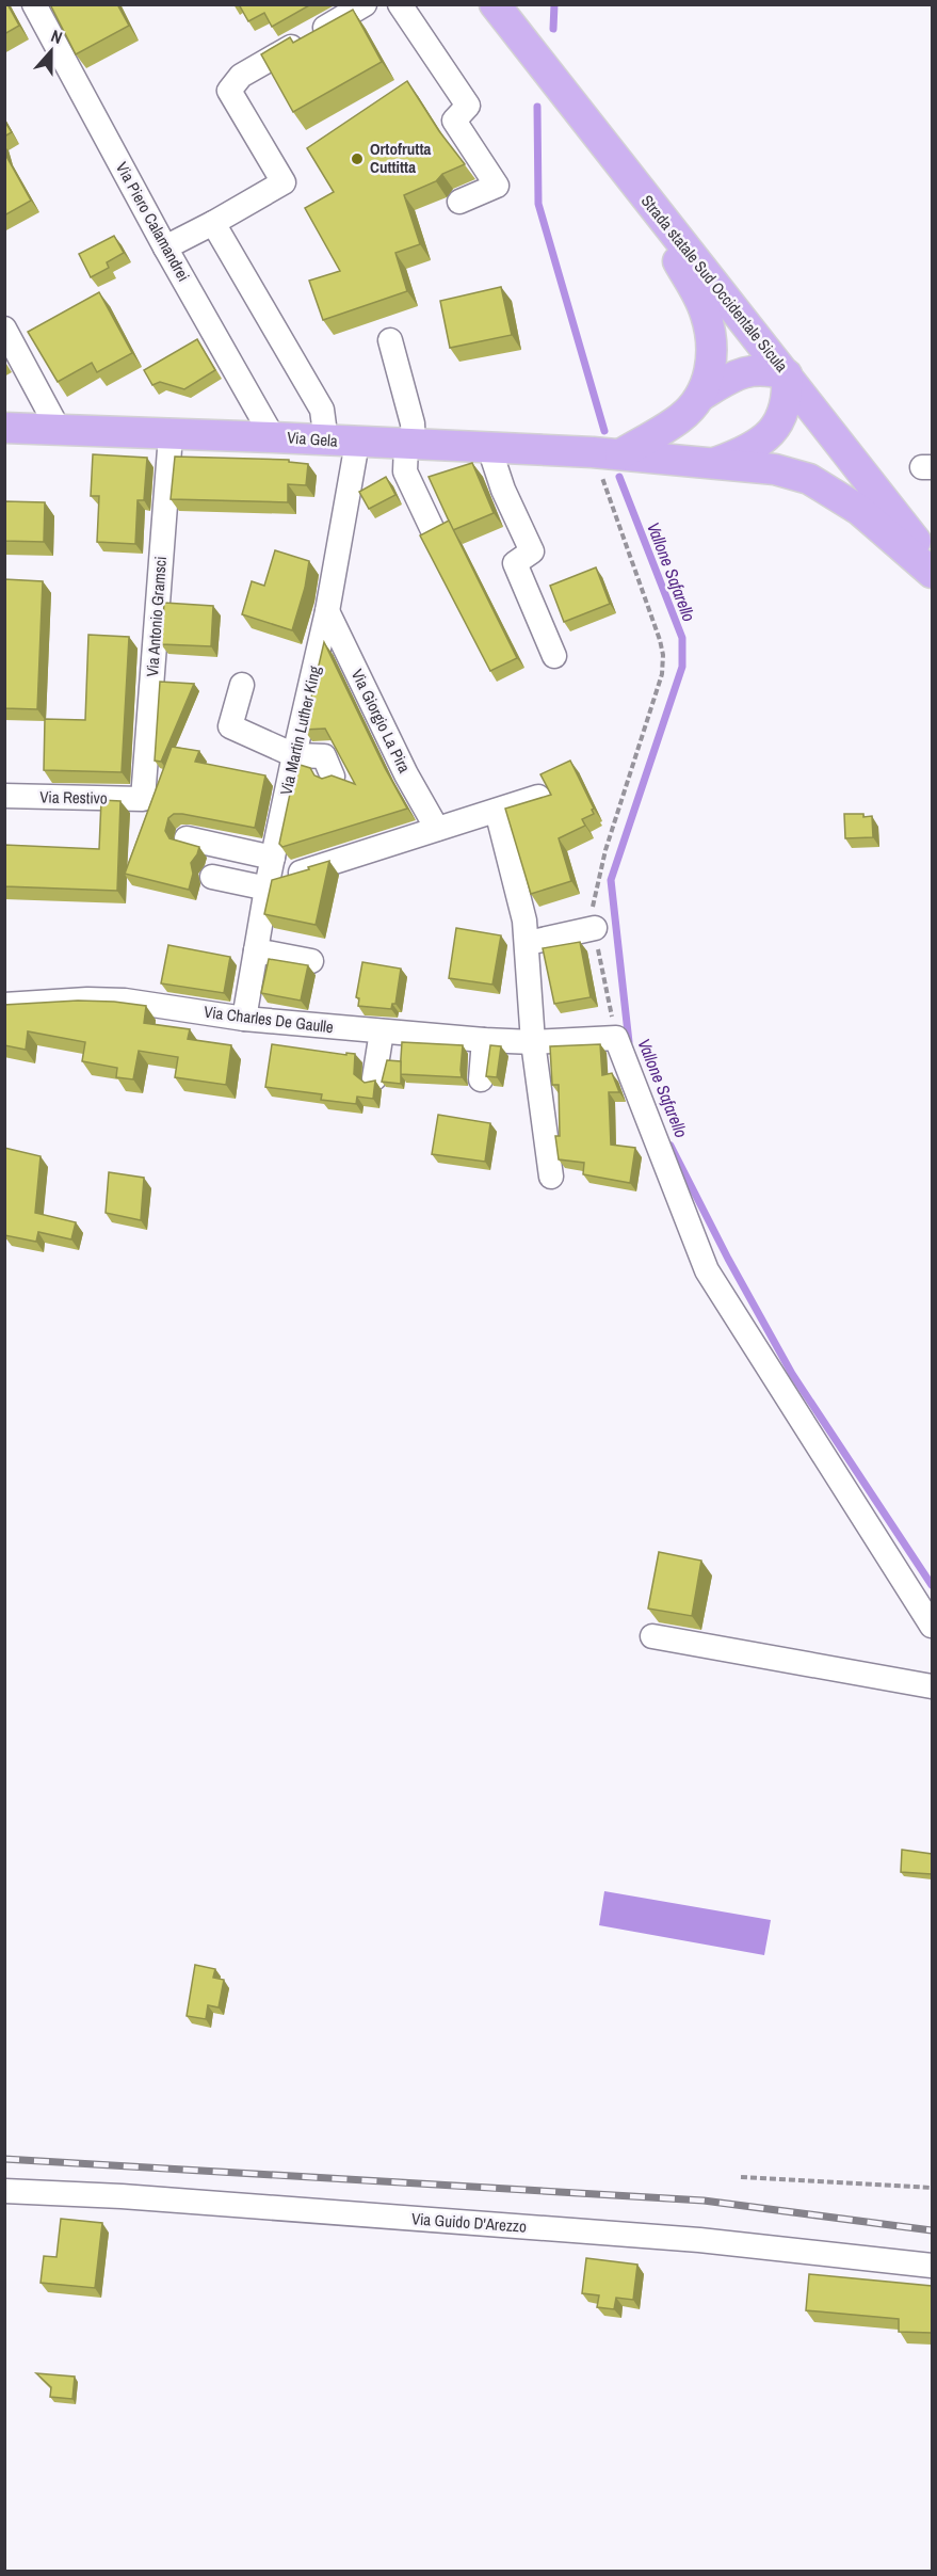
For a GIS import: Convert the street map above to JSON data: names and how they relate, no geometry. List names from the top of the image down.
{
  "streets": {
    "main road": ["Strada statale Sud Occidentale Sicula", "Via Gela"],
    "street": [
      "Via Piero Calamandrei",
      "Via Antonio Gramsci",
      "Via Giorgio La Pira",
      "Via Martin Luther King",
      "Via Restivo",
      "Via Charles De Gaulle",
      "Via Guido D'Arezzo"
    ]
  },
  "crossings": [
    ["Via Piero Calamandrei", "Via Gela"],
    ["Via Gela", "Via Antonio Gramsci"],
    ["Via Gela", "Via Martin Luther King"],
    ["Via Antonio Gramsci", "Via Restivo"],
    ["Via Giorgio La Pira", "Via Martin Luther King"],
    ["Via Martin Luther King", "Via Charles De Gaulle"]
  ],
  "water": ["Vallone Safarello"],
  "places": ["Ortofrutta Cuttitta"],
  "north": "top"
}
